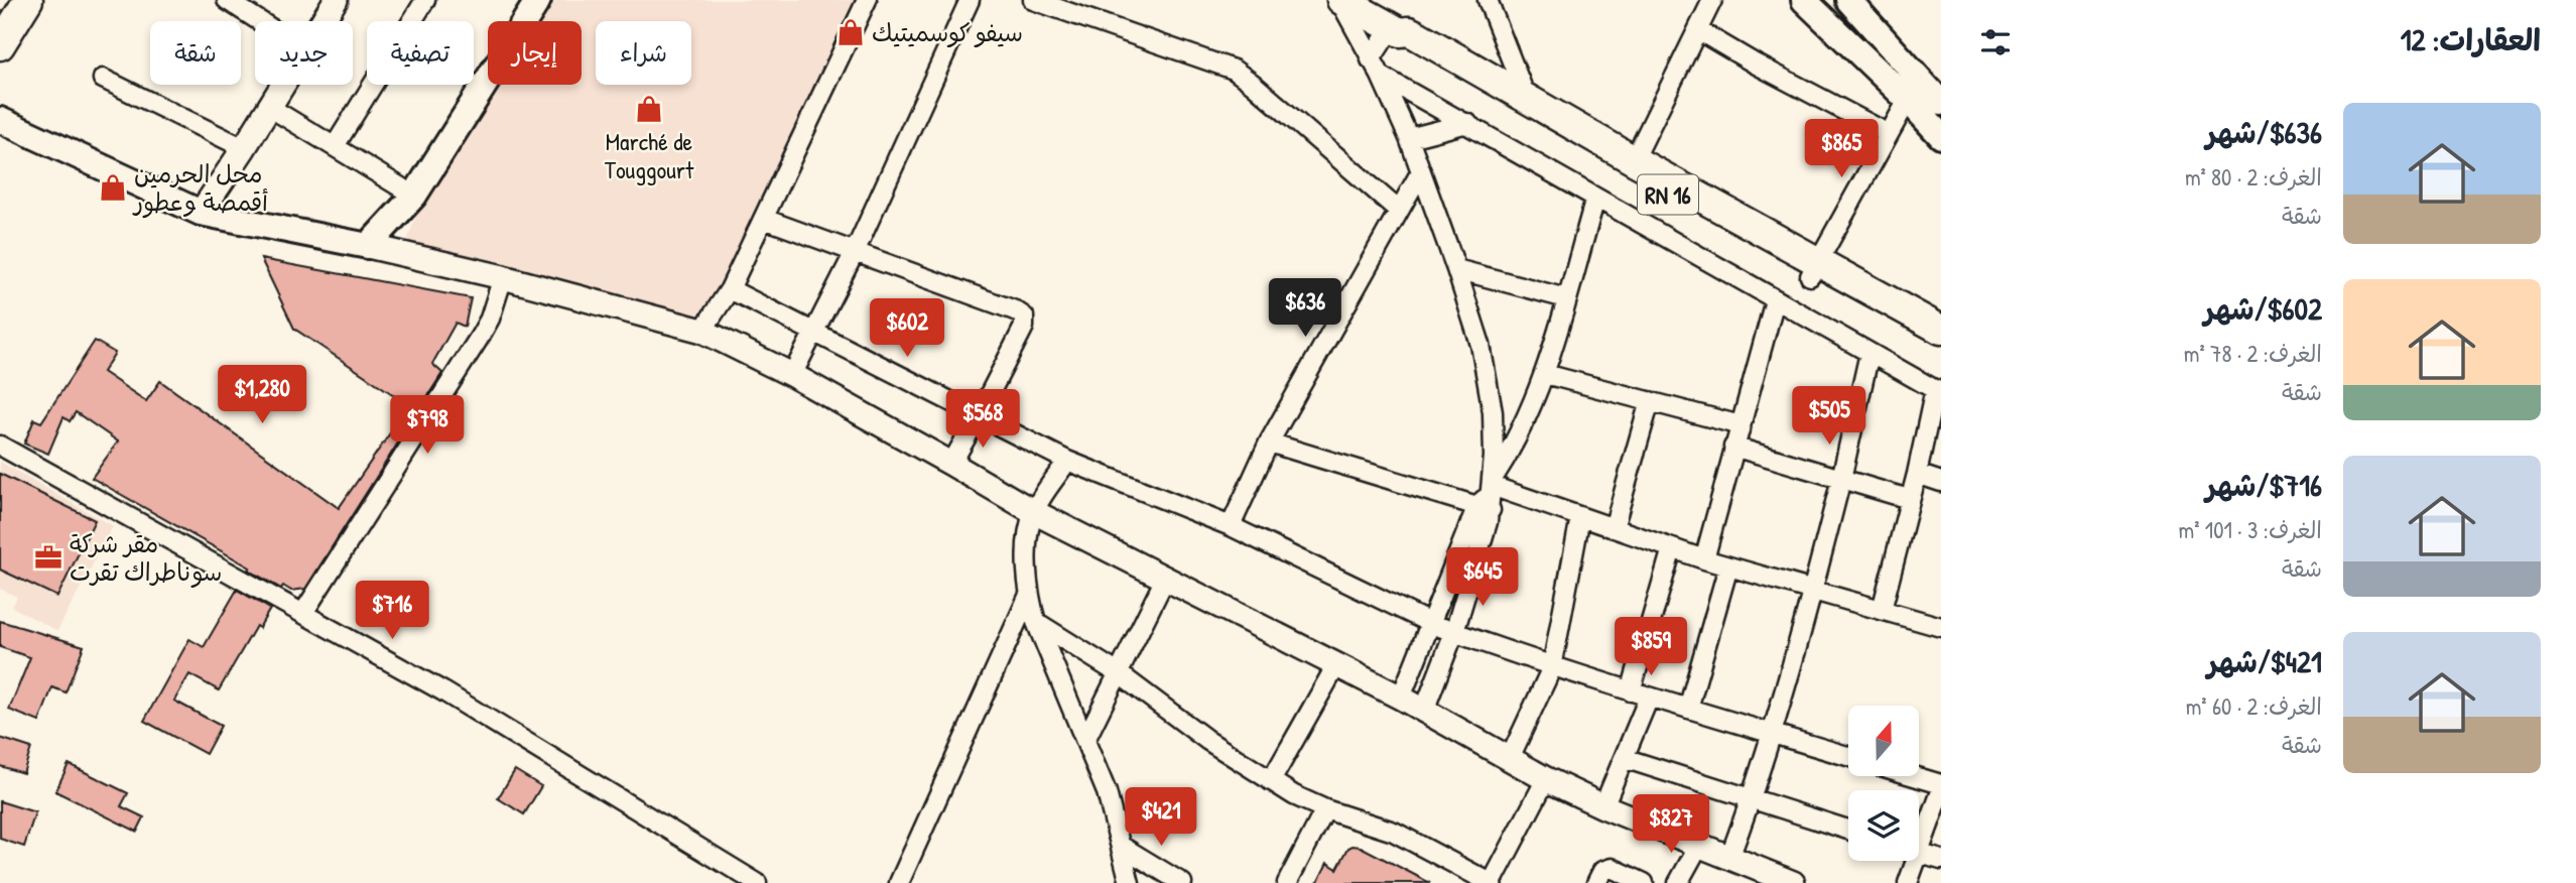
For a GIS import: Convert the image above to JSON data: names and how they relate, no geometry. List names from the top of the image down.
{
  "streets": {
    "main road": ["RN 16"]
  },
  "places": {
    "shop": ["سيفو كوسميتيك", "Marché de Touggourt", "محل الحرمين أقمصة وعطور"],
    "office": ["مقر شركة سوناطراك تقرت"]
  },
  "north": "top",
  "page": {
    "heading": "العقارات: 12",
    "chip": [
      "شراء",
      "إيجار",
      "تصفية",
      "جديد",
      "شقة"
    ],
    "list": [
      {
        "name": "$636/شهر",
        "note": "الغرف: 2 · 80 m² · شقة"
      },
      {
        "name": "$602/شهر",
        "note": "الغرف: 2 · 78 m² · شقة"
      },
      {
        "name": "$716/شهر",
        "note": "الغرف: 3 · 101 m² · شقة"
      },
      {
        "name": "$421/شهر",
        "note": "الغرف: 2 · 60 m² · شقة"
      }
    ],
    "price": [
      "$865",
      "$636",
      "$602",
      "$1,280",
      "$505",
      "$568",
      "$798",
      "$645",
      "$716",
      "$859",
      "$421",
      "$827"
    ]
  }
}
